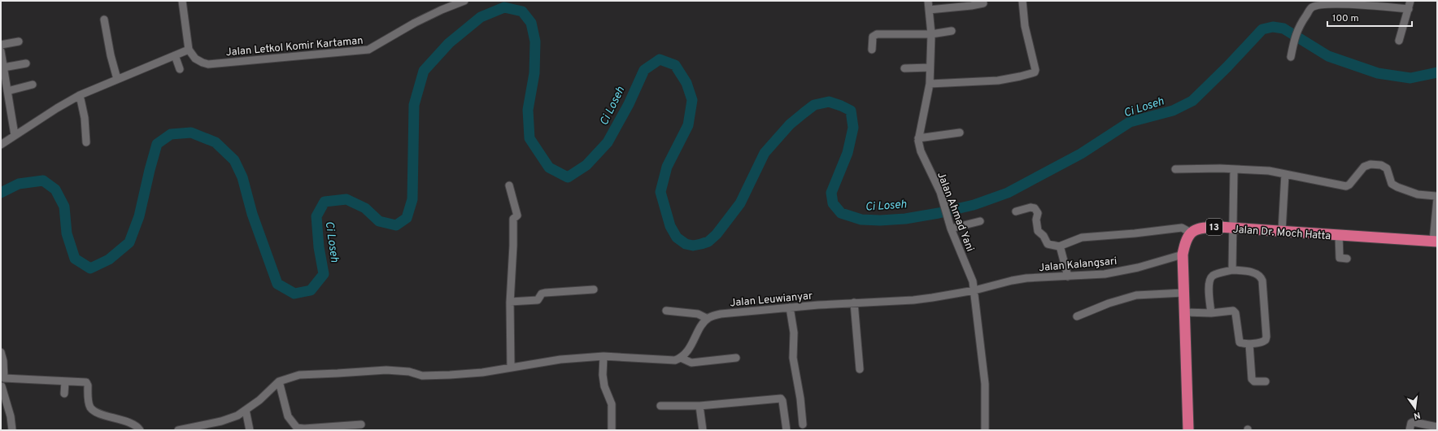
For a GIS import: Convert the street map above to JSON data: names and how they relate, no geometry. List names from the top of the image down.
{
  "streets": {
    "highway": ["13", "Jalan Dr. Moch Hatta"],
    "street": [
      "Jalan Letkol Komir Kartaman",
      "Jalan Ahmad Yani",
      "Jalan Kalangsari",
      "Jalan Leuwianyar"
    ]
  },
  "crossings": [
    ["Jalan Ahmad Yani", "Jalan Kalangsari"],
    ["Jalan Ahmad Yani", "Jalan Leuwianyar"],
    ["13", "Jalan Dr. Moch Hatta"],
    ["13", "Jalan Kalangsari"],
    ["Jalan Kalangsari", "Jalan Leuwianyar"]
  ],
  "water": ["Ci Loseh"],
  "scale_bar": "100 m",
  "north": "bottom"
}
